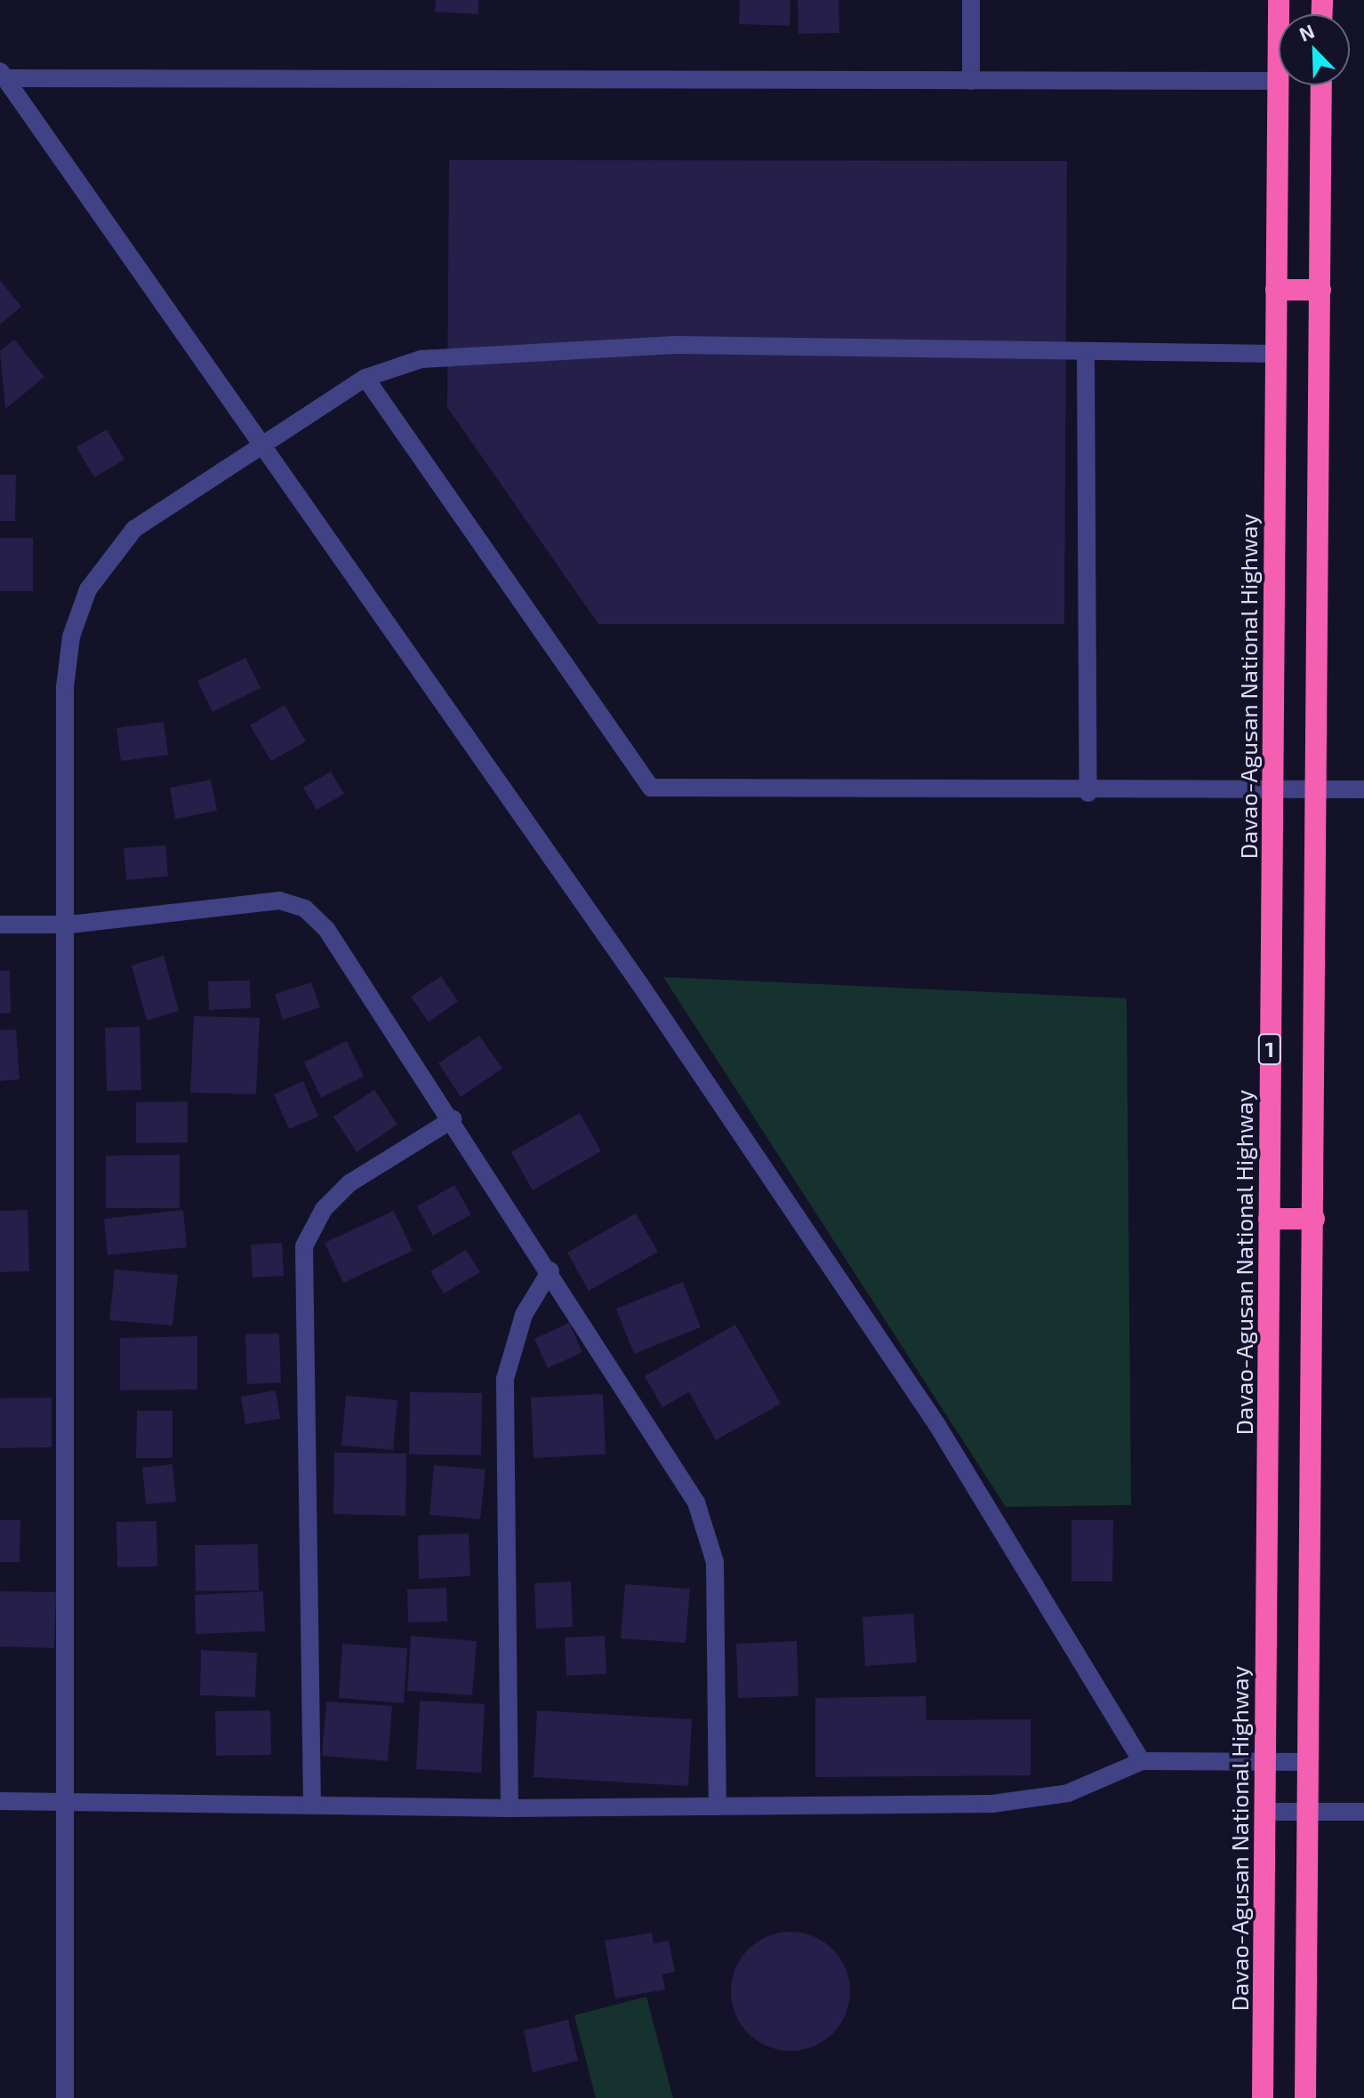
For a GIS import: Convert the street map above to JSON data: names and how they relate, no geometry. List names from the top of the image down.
{
  "streets": {
    "highway": ["Davao-Agusan National Highway", "1"]
  },
  "north": "top left"
}
